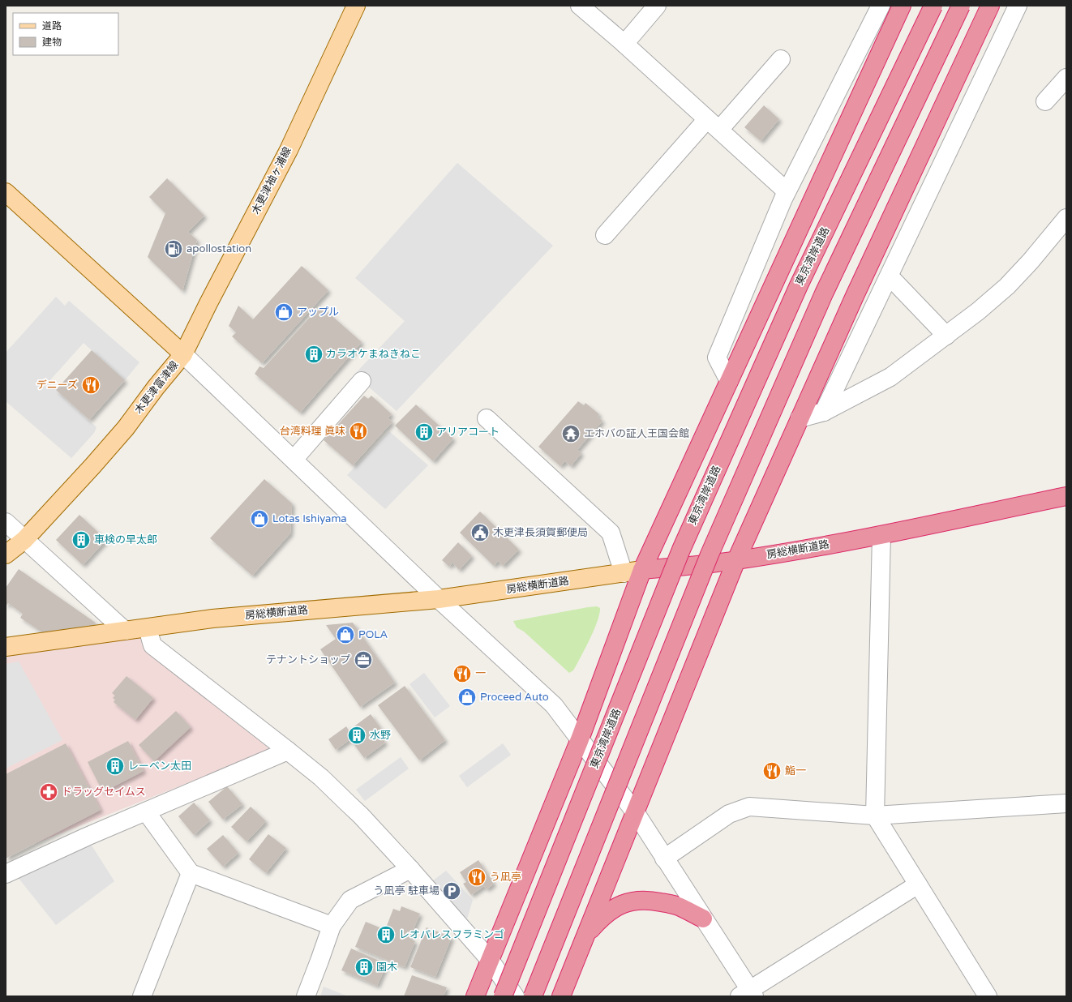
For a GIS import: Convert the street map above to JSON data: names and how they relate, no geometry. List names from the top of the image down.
{
  "streets": {
    "highway": ["東京湾岸道路", "房総横断道路"],
    "main road": ["木更津袖ヶ浦線", "木更津富津線"]
  },
  "crossings": [
    ["木更津袖ヶ浦線", "木更津富津線"]
  ],
  "places": {
    "fuel station": ["apollostation"],
    "shop": [
      "アップル",
      "Lotas Ishiyama",
      "POLA",
      "Proceed Auto"
    ],
    "building": [
      "カラオケまねきねこ",
      "アリアコート",
      "車検の早太郎",
      "水野",
      "レーベン太田",
      "レオパレスフラミンゴ",
      "園木"
    ],
    "restaurant": [
      "デニーズ",
      "台湾料理 眞味",
      "一",
      "鮨一",
      "う凪亭"
    ],
    "temple": ["エホバの証人王国会館"],
    "public building": ["木更津長須賀郵便局"],
    "office": ["テナントショップ"],
    "pharmacy": ["ドラッグセイムス"],
    "parking": ["う凪亭 駐車場"]
  },
  "legend": ["道路", "建物"]
}
